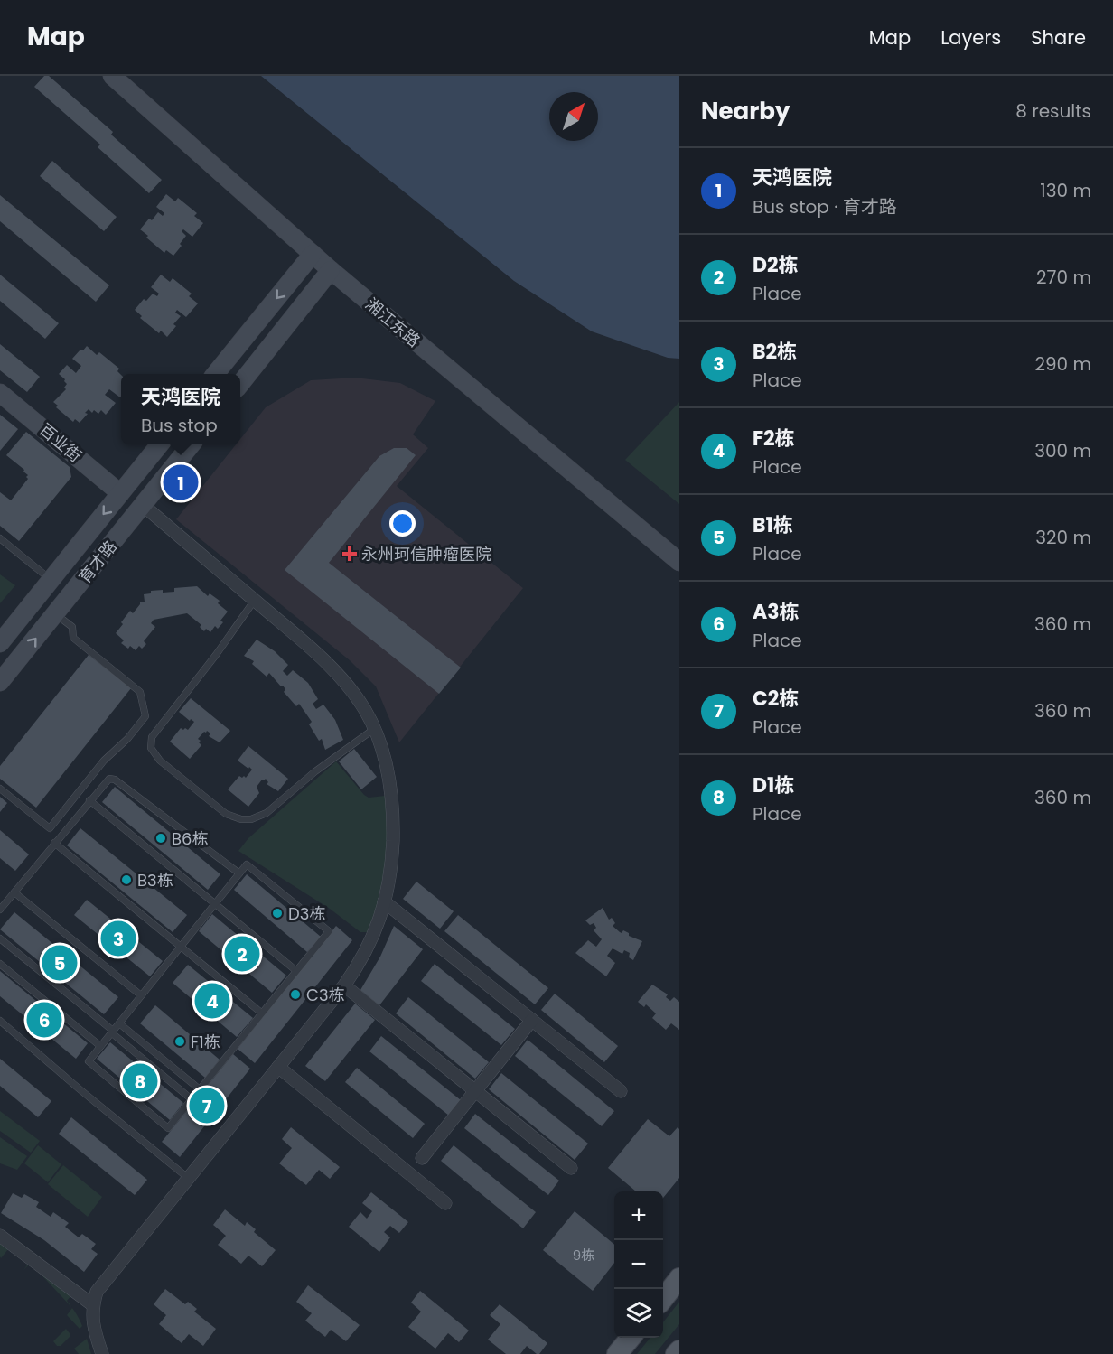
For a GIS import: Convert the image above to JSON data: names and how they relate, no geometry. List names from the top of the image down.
{
  "streets": {
    "main road": ["湘江东路", "百业街", "育才路"]
  },
  "crossings": [
    ["百业街", "育才路"]
  ],
  "places": {
    "health": ["永州珂信肿瘤医院"],
    "other": [
      "B6栋",
      "B3栋",
      "D3栋",
      "C3栋",
      "F1栋"
    ]
  },
  "house_numbers": ["9栋"],
  "north": "top right",
  "page": {
    "header": "Map",
    "nav": ["Map", "Layers", "Share"],
    "heading": ["Nearby", "8 results"],
    "list": [
      {
        "mark": "1",
        "name": "天鸿医院",
        "note": "Bus stop · 育才路",
        "value": "130 m"
      },
      {
        "mark": "2",
        "name": "D2栋",
        "note": "Place",
        "value": "270 m"
      },
      {
        "mark": "3",
        "name": "B2栋",
        "note": "Place",
        "value": "290 m"
      },
      {
        "mark": "4",
        "name": "F2栋",
        "note": "Place",
        "value": "300 m"
      },
      {
        "mark": "5",
        "name": "B1栋",
        "note": "Place",
        "value": "320 m"
      },
      {
        "mark": "6",
        "name": "A3栋",
        "note": "Place",
        "value": "360 m"
      },
      {
        "mark": "7",
        "name": "C2栋",
        "note": "Place",
        "value": "360 m"
      },
      {
        "mark": "8",
        "name": "D1栋",
        "note": "Place",
        "value": "360 m"
      }
    ],
    "popup": ["天鸿医院", "Bus stop"],
    "pins": [
      "1",
      "3",
      "2",
      "5",
      "4",
      "6",
      "8",
      "7"
    ],
    "map_buttons": ["+", "−"]
  }
}
